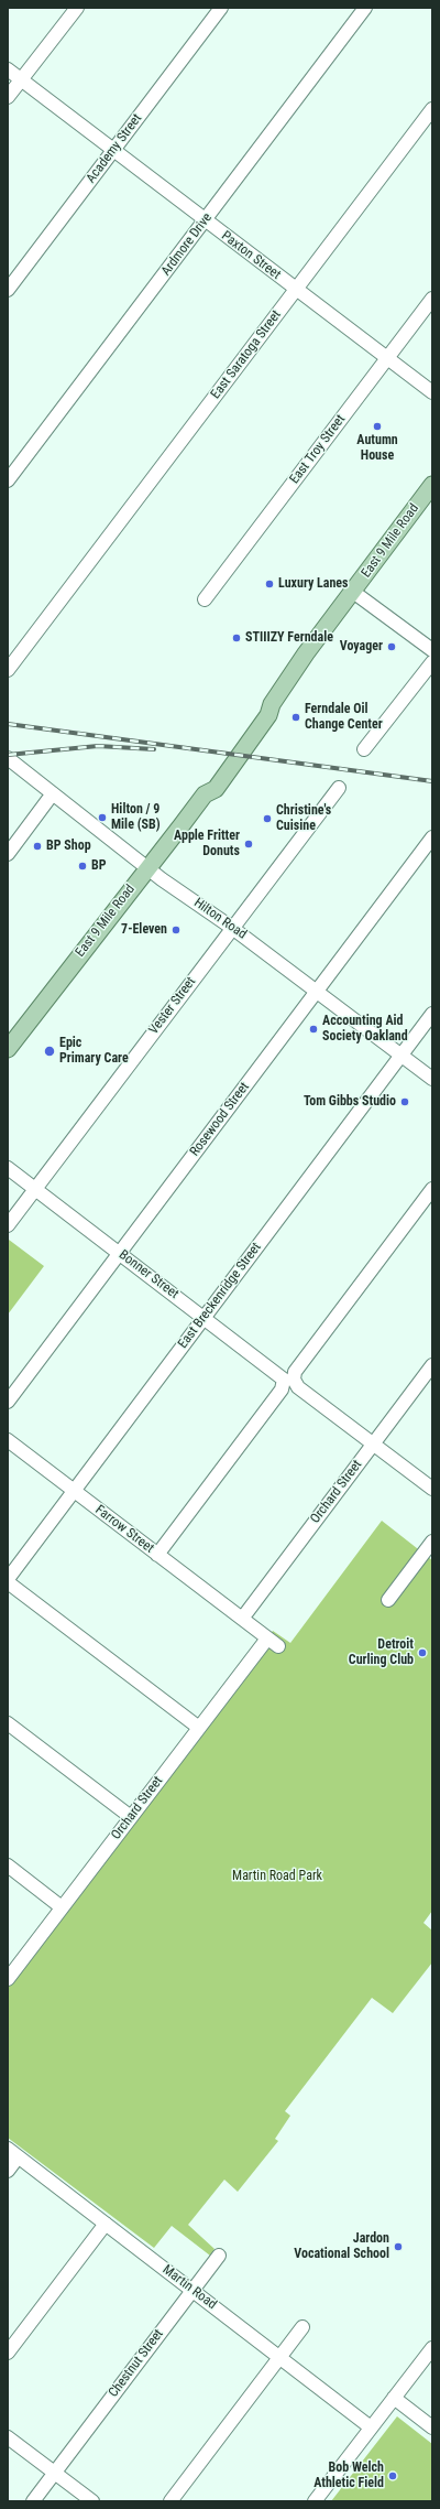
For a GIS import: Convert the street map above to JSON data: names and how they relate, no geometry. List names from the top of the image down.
{
  "streets": {
    "main road": ["East 9 Mile Road"],
    "street": [
      "Academy Street",
      "Ardmore Drive",
      "Paxton Street",
      "East Saratoga Street",
      "East Troy Street",
      "Hilton Road",
      "Vester Street",
      "Rosewood Street",
      "Bonner Street",
      "East Breckenridge Street",
      "Orchard Street",
      "Farrow Street",
      "Martin Road",
      "Chestnut Street"
    ]
  },
  "crossings": [
    ["Academy Street", "Paxton Street"],
    ["Ardmore Drive", "Paxton Street"],
    ["Paxton Street", "East Saratoga Street"],
    ["Paxton Street", "East Troy Street"],
    ["East 9 Mile Road", "Hilton Road"],
    ["Hilton Road", "Vester Street"],
    ["Hilton Road", "Rosewood Street"],
    ["Hilton Road", "East Breckenridge Street"],
    ["Vester Street", "Bonner Street"],
    ["Rosewood Street", "Bonner Street"],
    ["Bonner Street", "East Breckenridge Street"],
    ["Bonner Street", "Farrow Street"],
    ["East Breckenridge Street", "Farrow Street"],
    ["Orchard Street", "Farrow Street"],
    ["Martin Road", "Chestnut Street"]
  ],
  "parks": ["Martin Road Park"],
  "places": [
    "Autumn House",
    "Luxury Lanes",
    "STIIIZY Ferndale",
    "Voyager",
    "Ferndale Oil Change Center",
    "Hilton / 9 Mile (SB)",
    "Christine's Cuisine",
    "Apple Fritter Donuts",
    "BP Shop",
    "BP",
    "7-Eleven",
    "Accounting Aid Society Oakland",
    "Epic Primary Care",
    "Tom Gibbs Studio",
    "Detroit Curling Club",
    "Jardon Vocational School",
    "Bob Welch Athletic Field"
  ]
}
